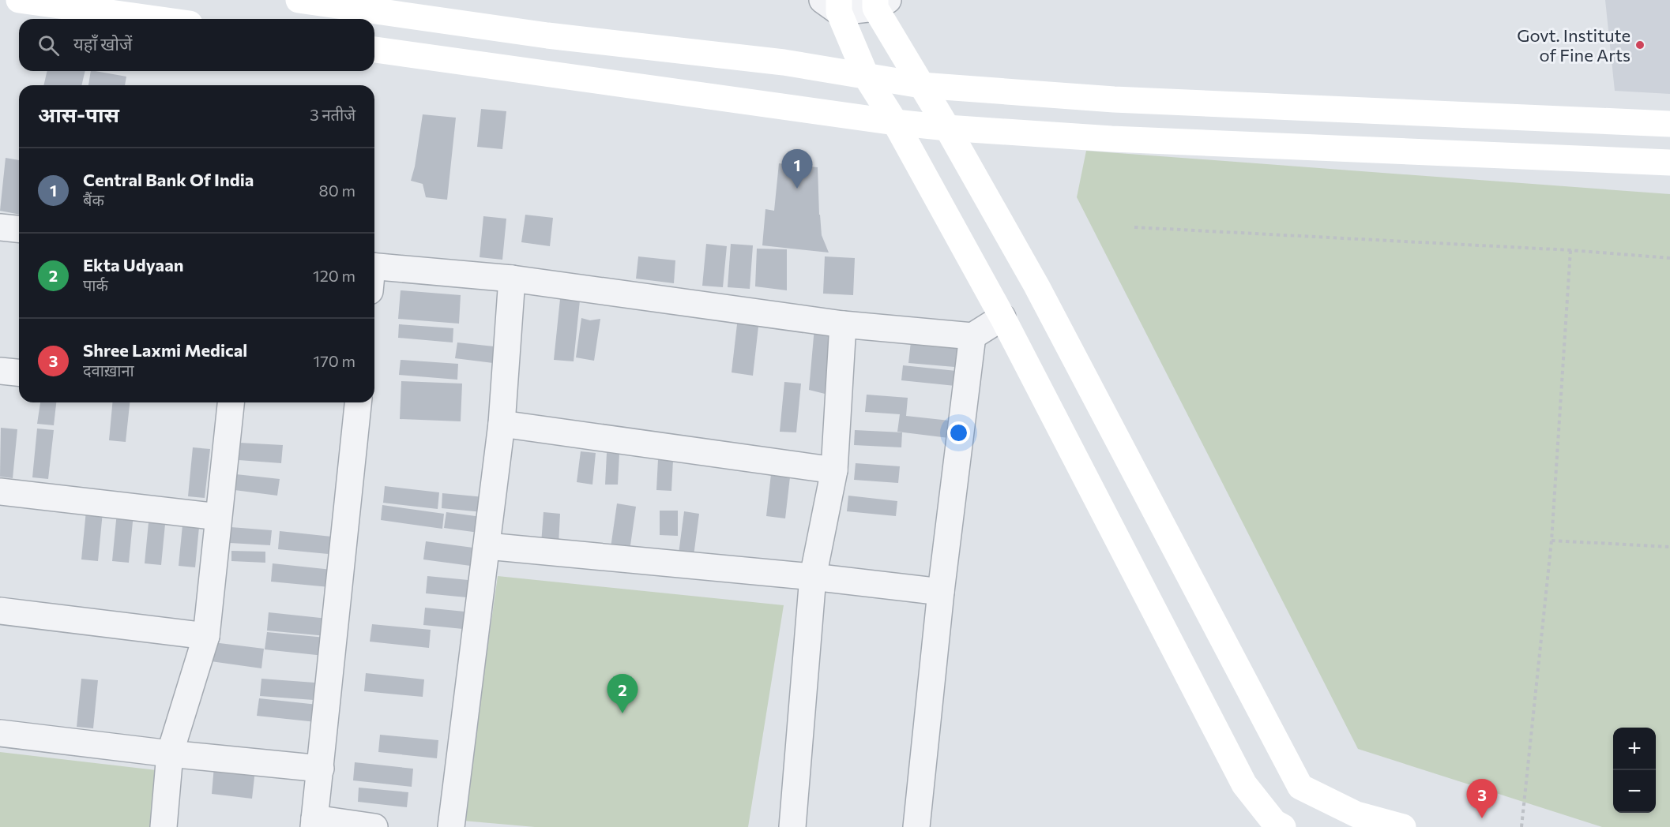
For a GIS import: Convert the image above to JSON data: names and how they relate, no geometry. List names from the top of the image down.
{
  "places": ["Govt. Institute of Fine Arts"],
  "page": {
    "search": "यहाँ खोजें",
    "heading": ["आस-पास", "3 नतीजे"],
    "list": [
      {
        "mark": "1",
        "name": "Central Bank Of India",
        "note": "बैंक",
        "value": "80 m"
      },
      {
        "mark": "2",
        "name": "Ekta Udyaan",
        "note": "पार्क",
        "value": "120 m"
      },
      {
        "mark": "3",
        "name": "Shree Laxmi Medical",
        "note": "दवाख़ाना",
        "value": "170 m"
      }
    ],
    "pins": ["1", "2", "3"],
    "map_buttons": ["+", "−"]
  }
}
